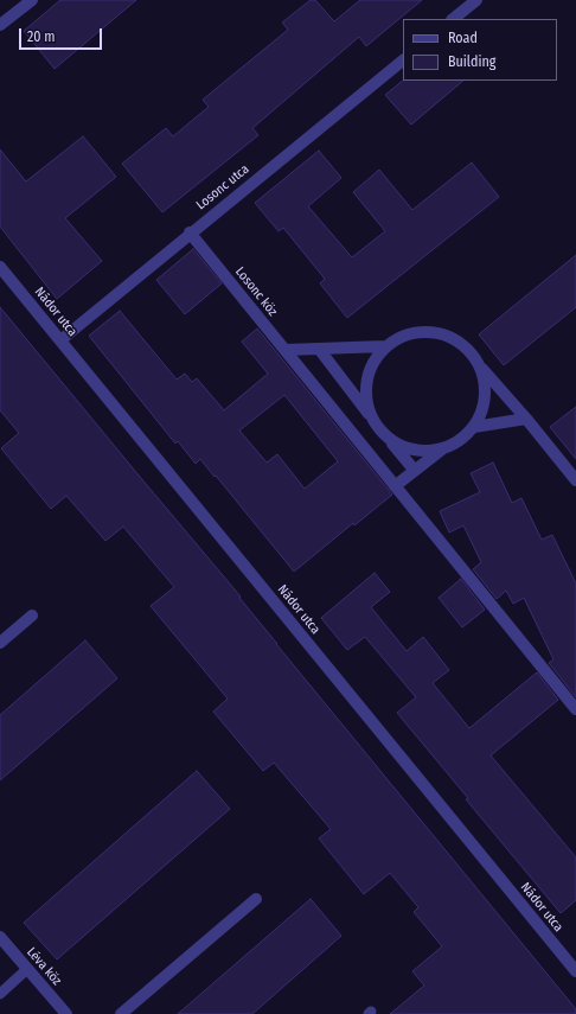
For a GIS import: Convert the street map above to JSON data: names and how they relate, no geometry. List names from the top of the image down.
{
  "streets": {
    "street": [
      "Losonc utca",
      "Losonc köz",
      "Nádor utca",
      "Léva köz"
    ]
  },
  "crossings": [
    ["Losonc utca", "Losonc köz"],
    ["Losonc utca", "Nádor utca"]
  ],
  "legend": ["Road", "Building"],
  "scale_bar": "20 m"
}
